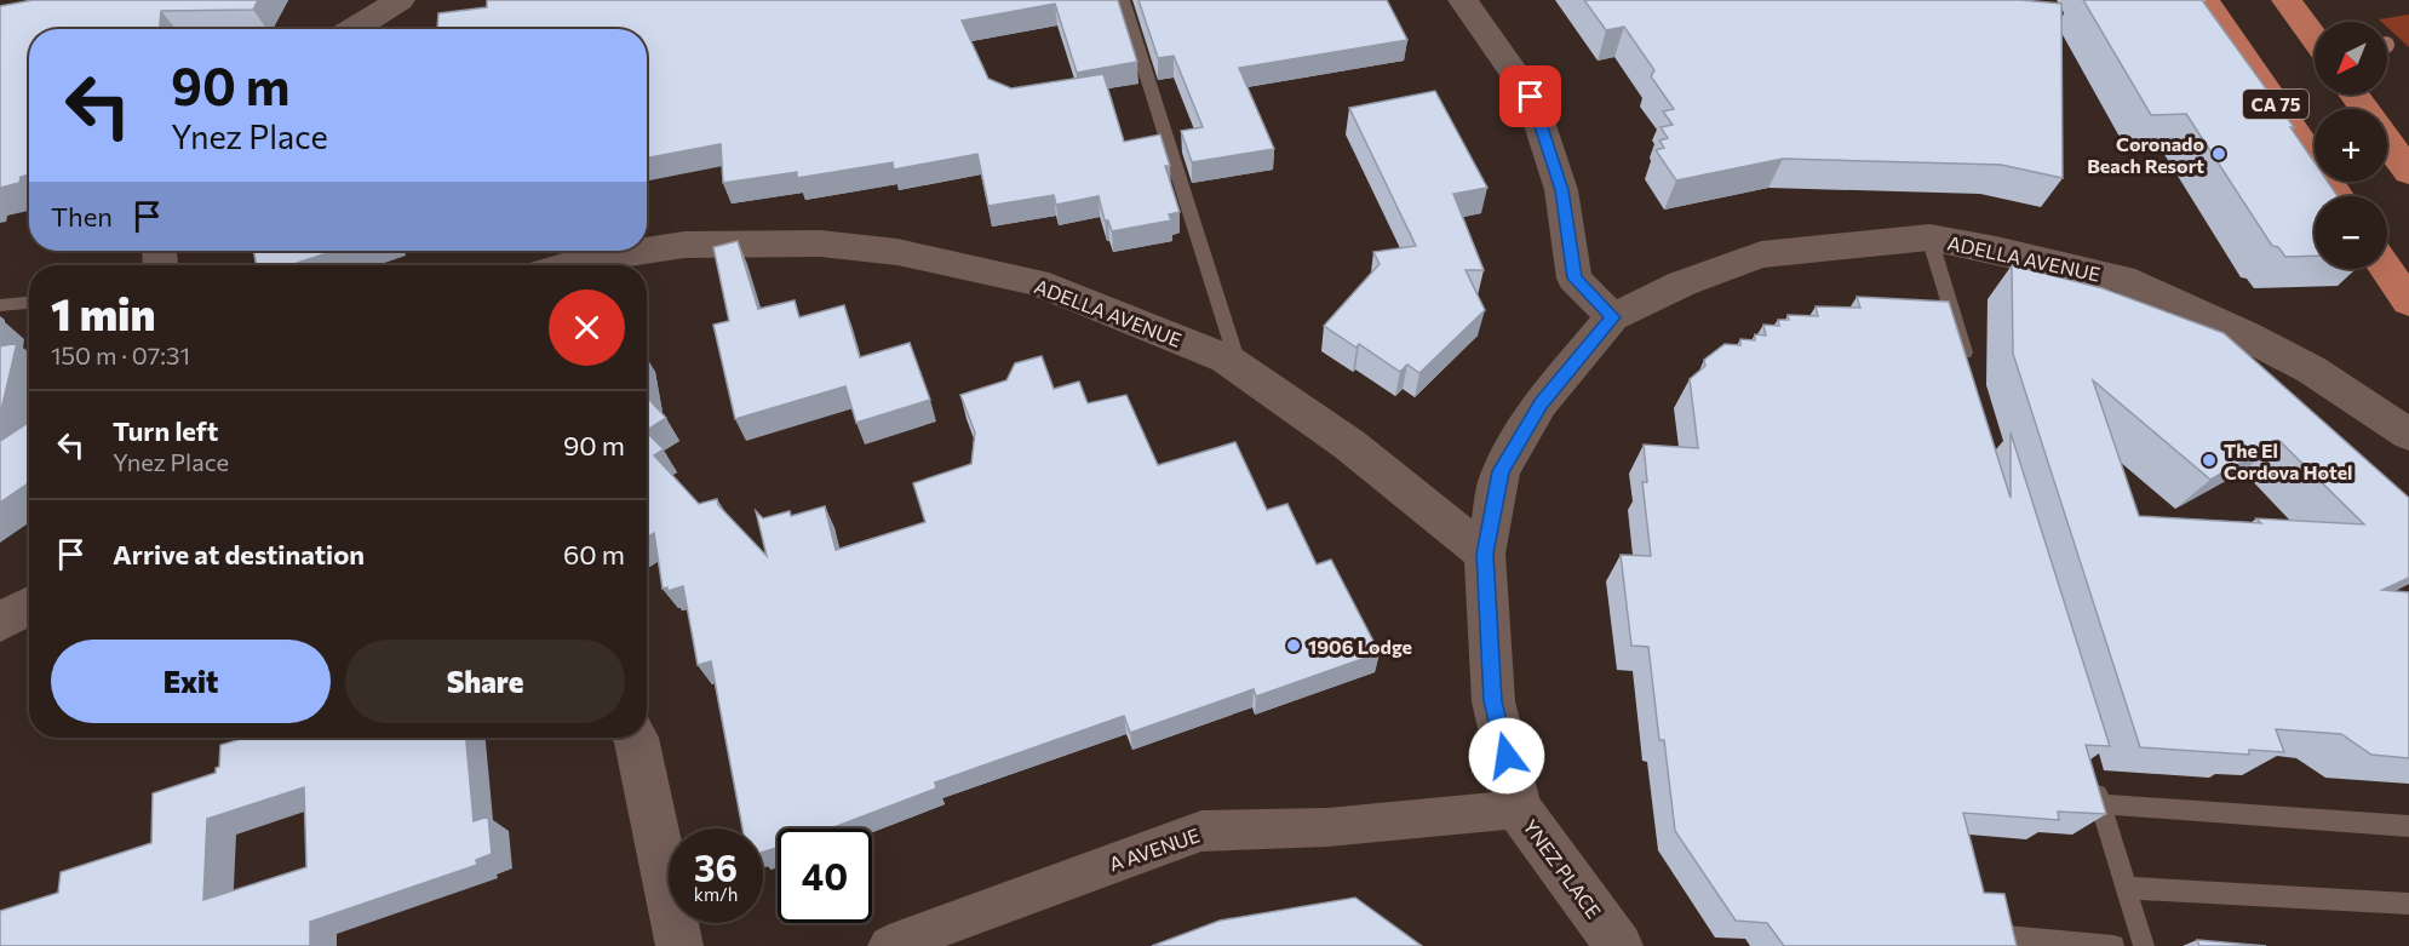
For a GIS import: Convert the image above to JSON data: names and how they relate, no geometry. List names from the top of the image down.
{
  "streets": {
    "highway": ["CA 75"],
    "street": ["ADELLA AVENUE", "A AVENUE", "YNEZ PLACE"]
  },
  "crossings": [
    ["ADELLA AVENUE", "YNEZ PLACE"],
    ["A AVENUE", "YNEZ PLACE"]
  ],
  "places": ["Coronado Beach Resort", "The El Cordova Hotel", "1906 Lodge"],
  "north": "bottom left",
  "page": {
    "map_buttons": ["+", "−"],
    "turn": ["90 m", "Ynez Place"],
    "then": "Then",
    "heading": ["1 min", "150 m · 07:31"],
    "list": [
      {
        "name": "Turn left",
        "note": "Ynez Place",
        "value": "90 m"
      },
      {
        "name": "Arrive at destination",
        "value": "60 m"
      }
    ],
    "buttons": ["Exit", "Share"],
    "speed": "36 km/h",
    "limit": "40"
  }
}
